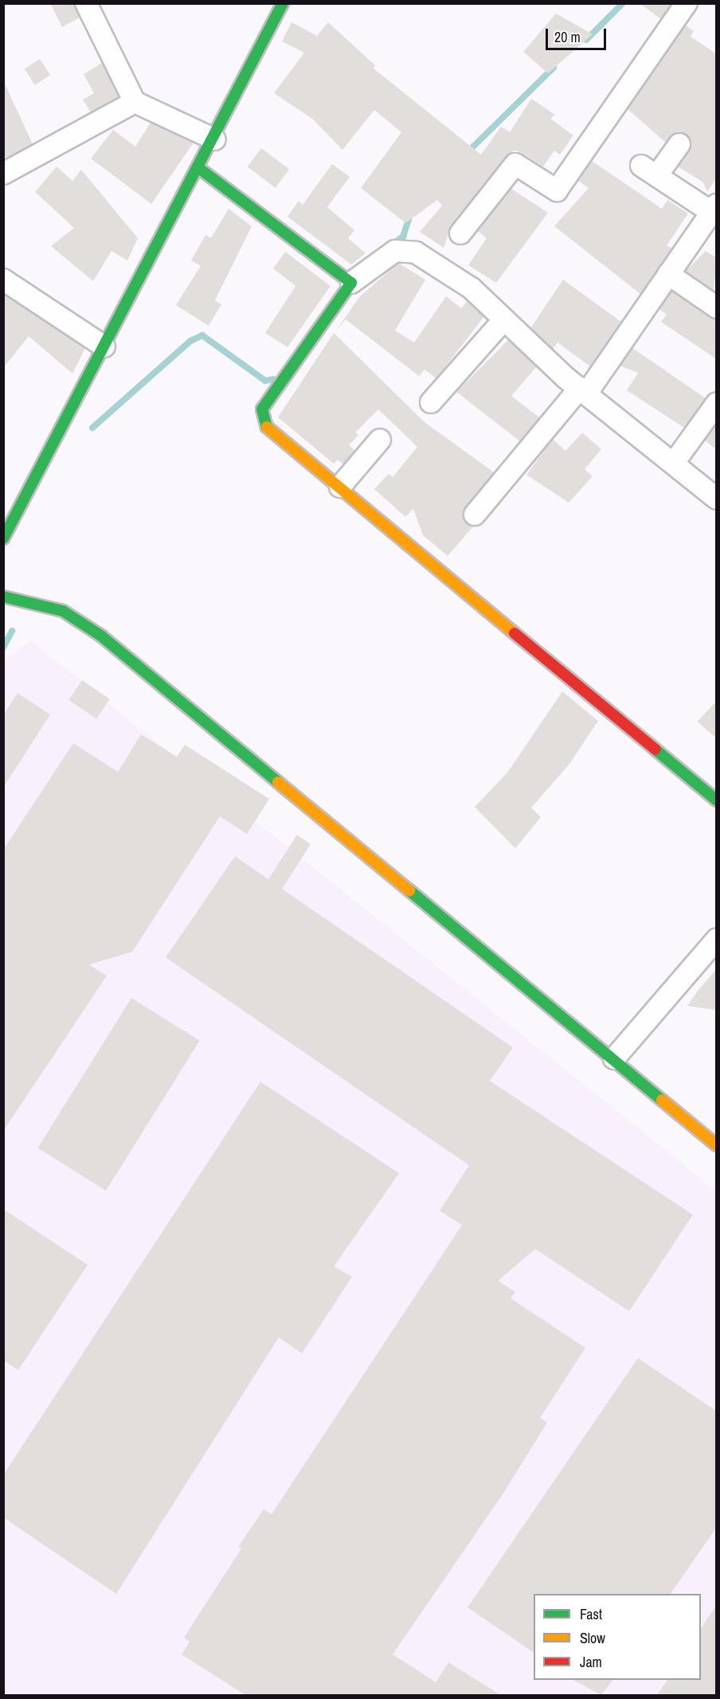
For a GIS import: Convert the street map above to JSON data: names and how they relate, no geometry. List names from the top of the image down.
{
  "legend": ["Fast", "Slow", "Jam"],
  "scale_bar": "20 m"
}
